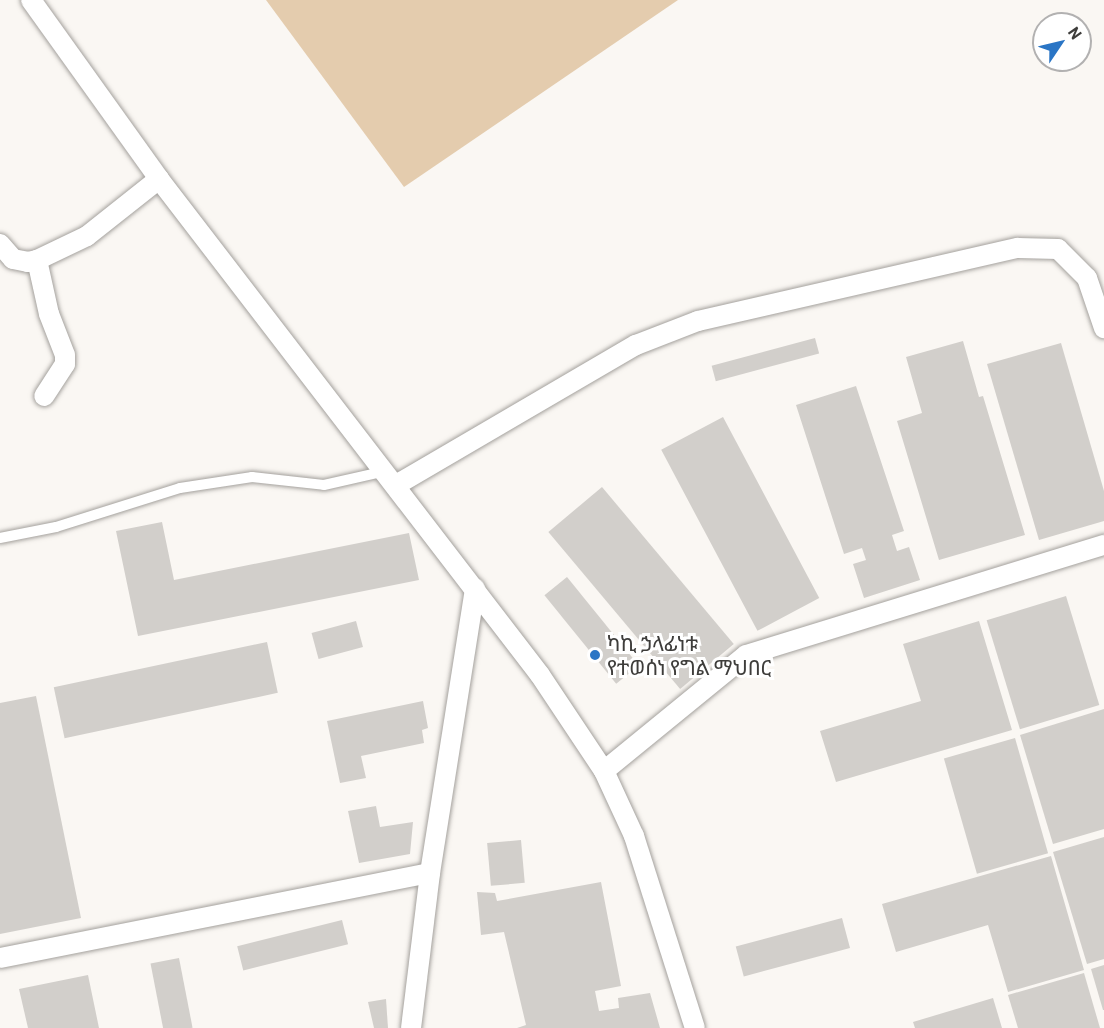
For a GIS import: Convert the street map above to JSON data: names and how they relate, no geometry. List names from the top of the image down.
{
  "places": ["ካኪ ኃላፊነቱ የተወሰነ የግል ማህበር"],
  "north": "top right"
}
